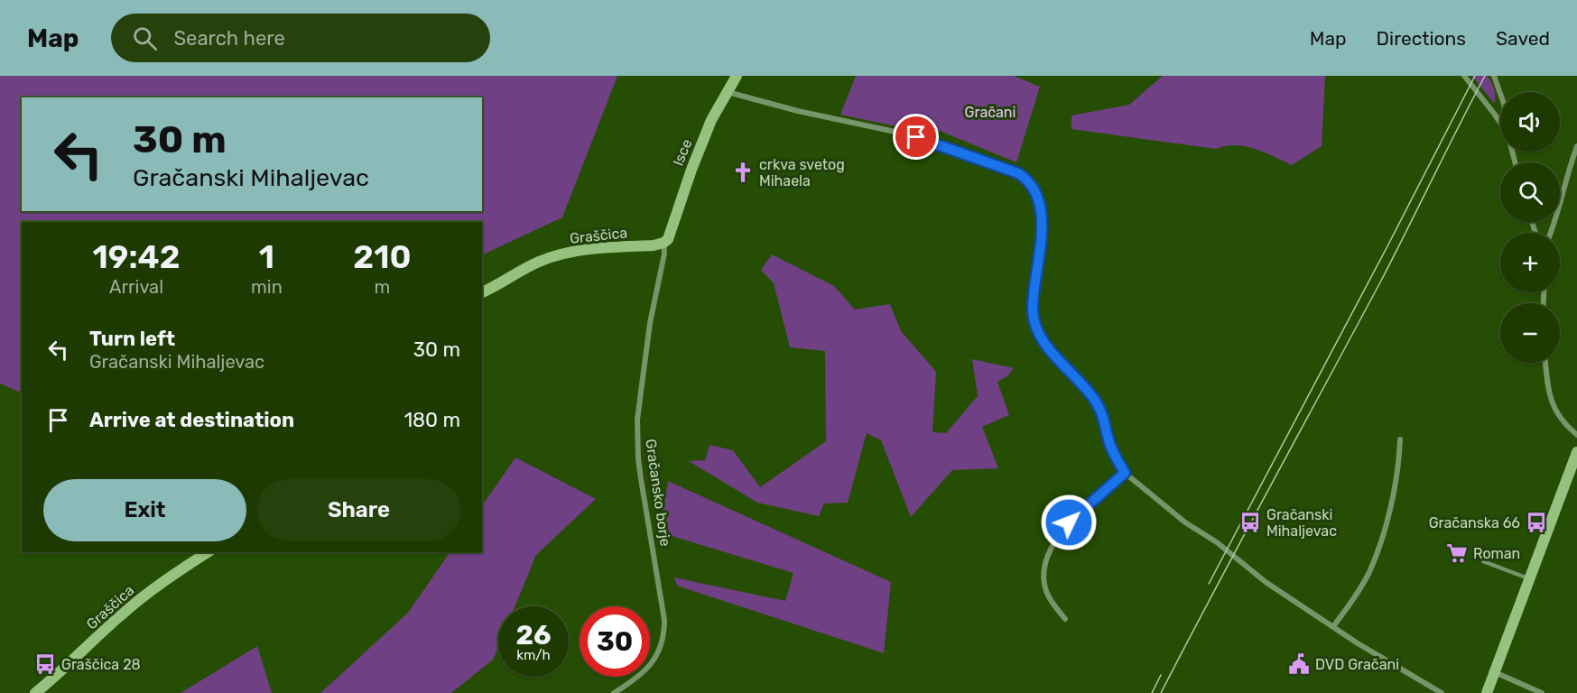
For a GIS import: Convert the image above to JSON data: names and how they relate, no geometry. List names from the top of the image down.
{
  "streets": {
    "street": ["Isce", "Graščica", "Gračansko borje"]
  },
  "crossings": [
    ["Isce", "Graščica"],
    ["Isce", "Gračansko borje"],
    ["Graščica", "Gračansko borje"]
  ],
  "parks": ["Gračani"],
  "places": {
    "church": ["crkva svetog Mihaela"],
    "bus stop": ["Gračanski Mihaljevac", "Gračanska 66", "Graščica 28"],
    "supermarket": ["Roman"],
    "public building": ["DVD Gračani"]
  },
  "page": {
    "header": "Map",
    "search": "Search here",
    "nav": ["Map", "Directions", "Saved"],
    "map_buttons": ["+", "−"],
    "turn": ["30 m", "Gračanski Mihaljevac"],
    "eta": [
      "19:42",
      "Arrival",
      "1",
      "min",
      "210",
      "m"
    ],
    "list": [
      {
        "name": "Turn left",
        "note": "Gračanski Mihaljevac",
        "value": "30 m"
      },
      {
        "name": "Arrive at destination",
        "value": "180 m"
      }
    ],
    "buttons": ["Exit", "Share"],
    "speed": "26 km/h",
    "limit": "30"
  }
}
